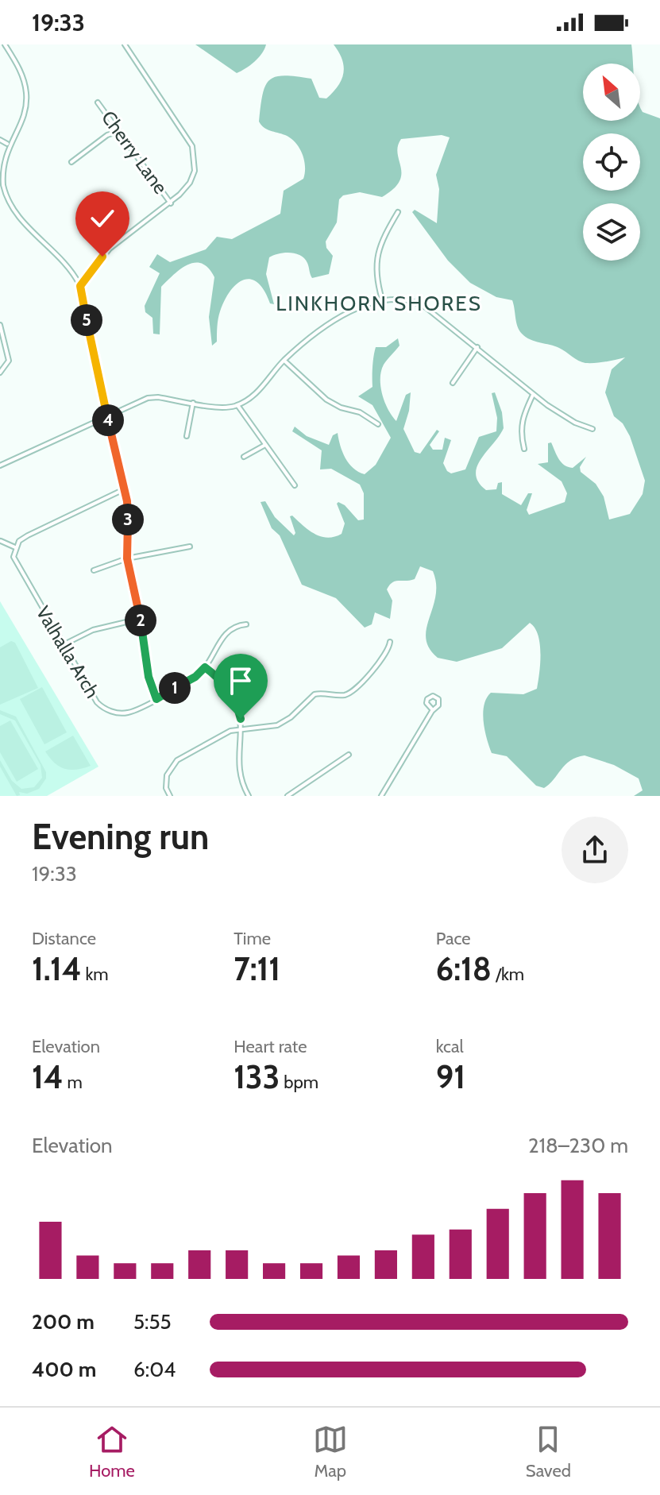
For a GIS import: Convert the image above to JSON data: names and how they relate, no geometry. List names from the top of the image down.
{
  "streets": {
    "street": ["Cherry Lane", "Valhalla Arch"]
  },
  "districts": ["LINKHORN SHORES"],
  "north": "top left",
  "page": {
    "status": "19:33",
    "pins": [
      "5",
      "4",
      "3",
      "2",
      "1"
    ],
    "heading": ["Evening run", "19:33"],
    "stats": [
      ["Distance", "1.14 km"],
      ["Time", "7:11"],
      ["Pace", "6:18 /km"],
      ["Elevation", "14 m"],
      ["Heart rate", "133 bpm"],
      ["kcal", "91"]
    ],
    "chart": ["Elevation", "218–230 m"],
    "list": [
      {
        "name": "200 m",
        "note": "5:55"
      },
      {
        "name": "400 m",
        "note": "6:04"
      }
    ],
    "tabs": ["Home", "Map", "Saved"]
  }
}
